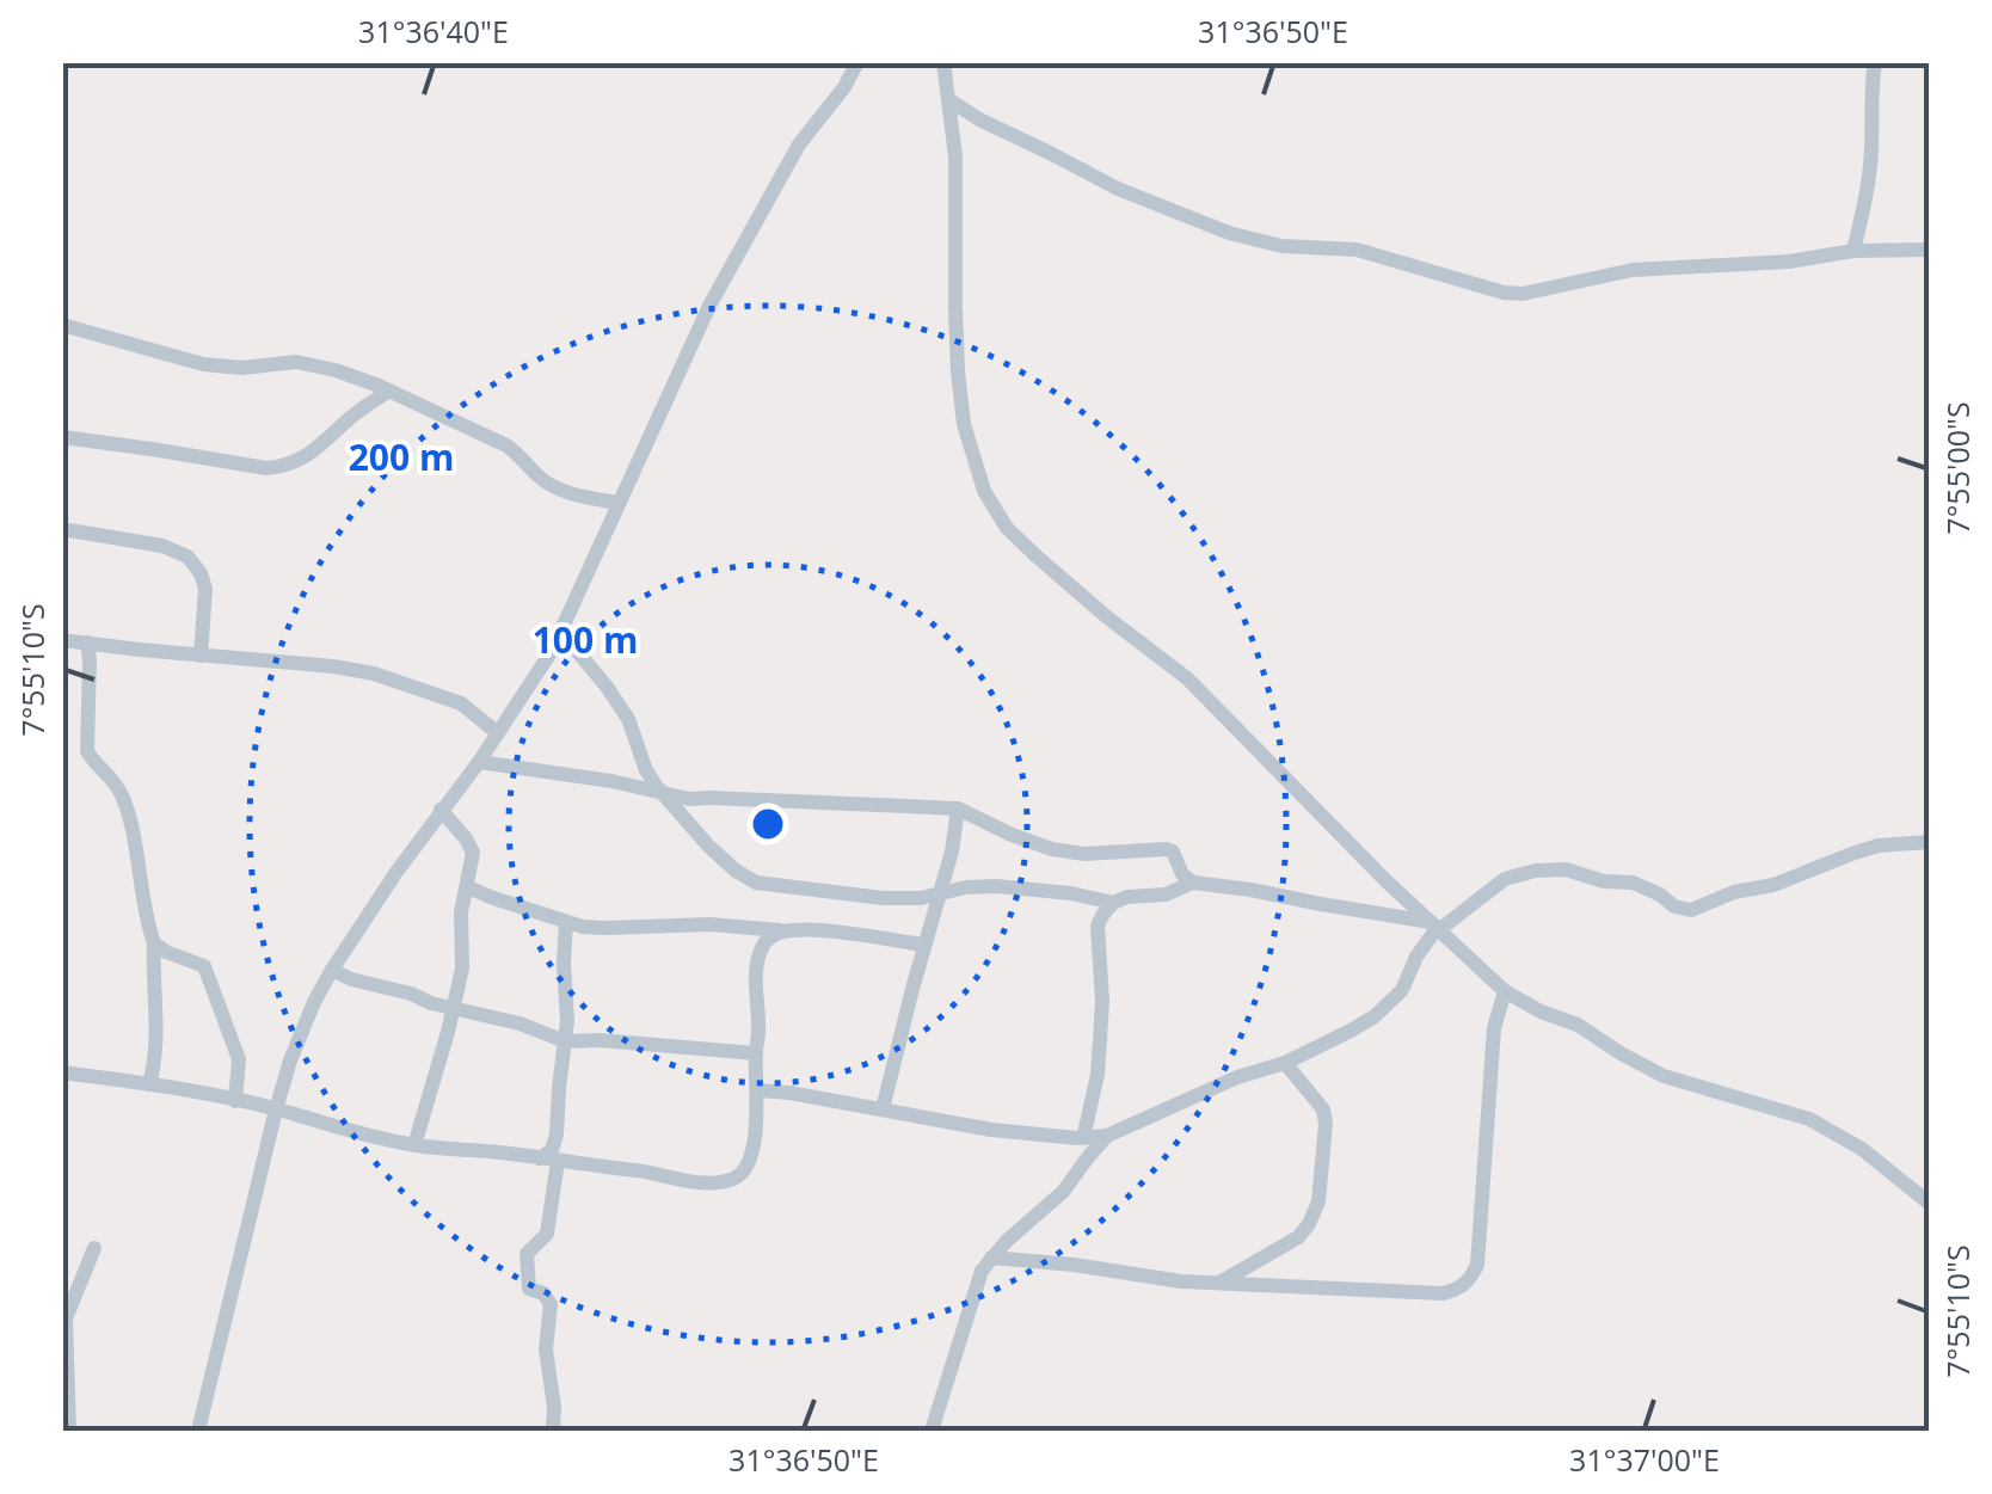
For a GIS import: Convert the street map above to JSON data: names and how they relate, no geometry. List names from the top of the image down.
{
  "coordinates": [
    "31°36'40\"E",
    "31°36'50\"E",
    "7°55'00\"S",
    "7°55'10\"S",
    "31°37'00\"E"
  ],
  "rings": ["200 m", "100 m"]
}
